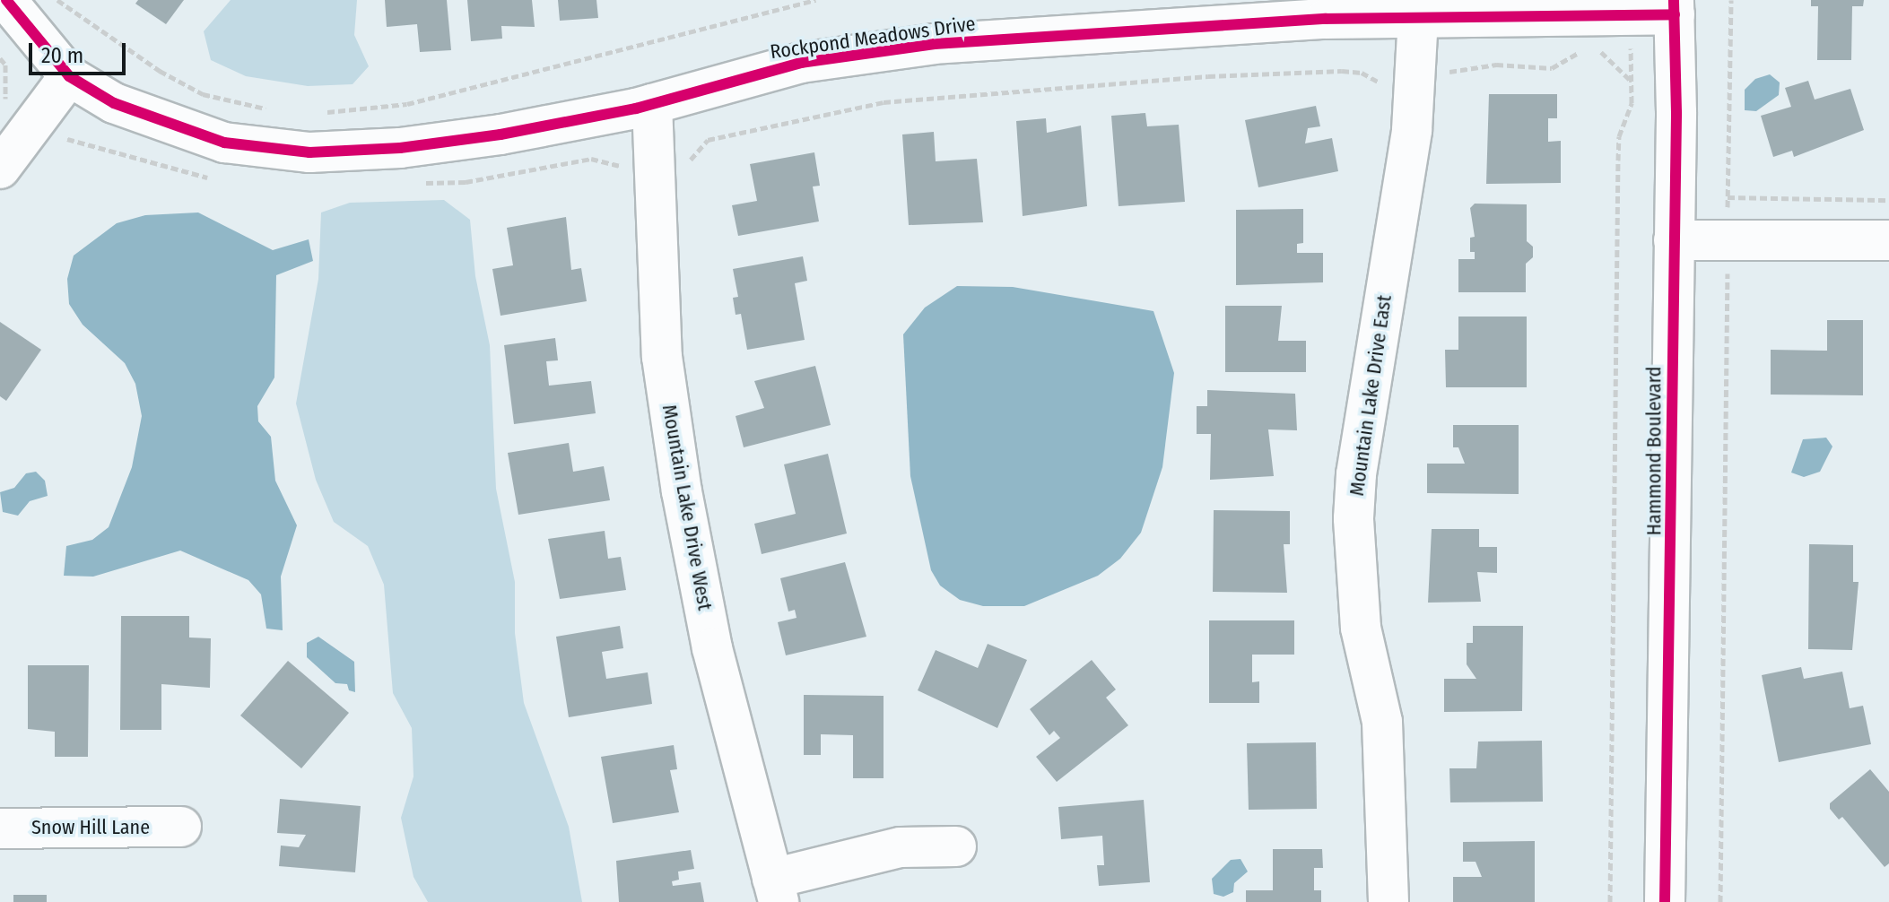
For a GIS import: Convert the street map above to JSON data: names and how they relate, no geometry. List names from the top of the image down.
{
  "streets": {
    "street": [
      "Rockpond Meadows Drive",
      "Mountain Lake Drive East",
      "Hammond Boulevard",
      "Mountain Lake Drive West",
      "Snow Hill Lane"
    ]
  },
  "crossings": [
    ["Rockpond Meadows Drive", "Mountain Lake Drive East"],
    ["Rockpond Meadows Drive", "Hammond Boulevard"],
    ["Rockpond Meadows Drive", "Mountain Lake Drive West"]
  ],
  "scale_bar": "20 m"
}
